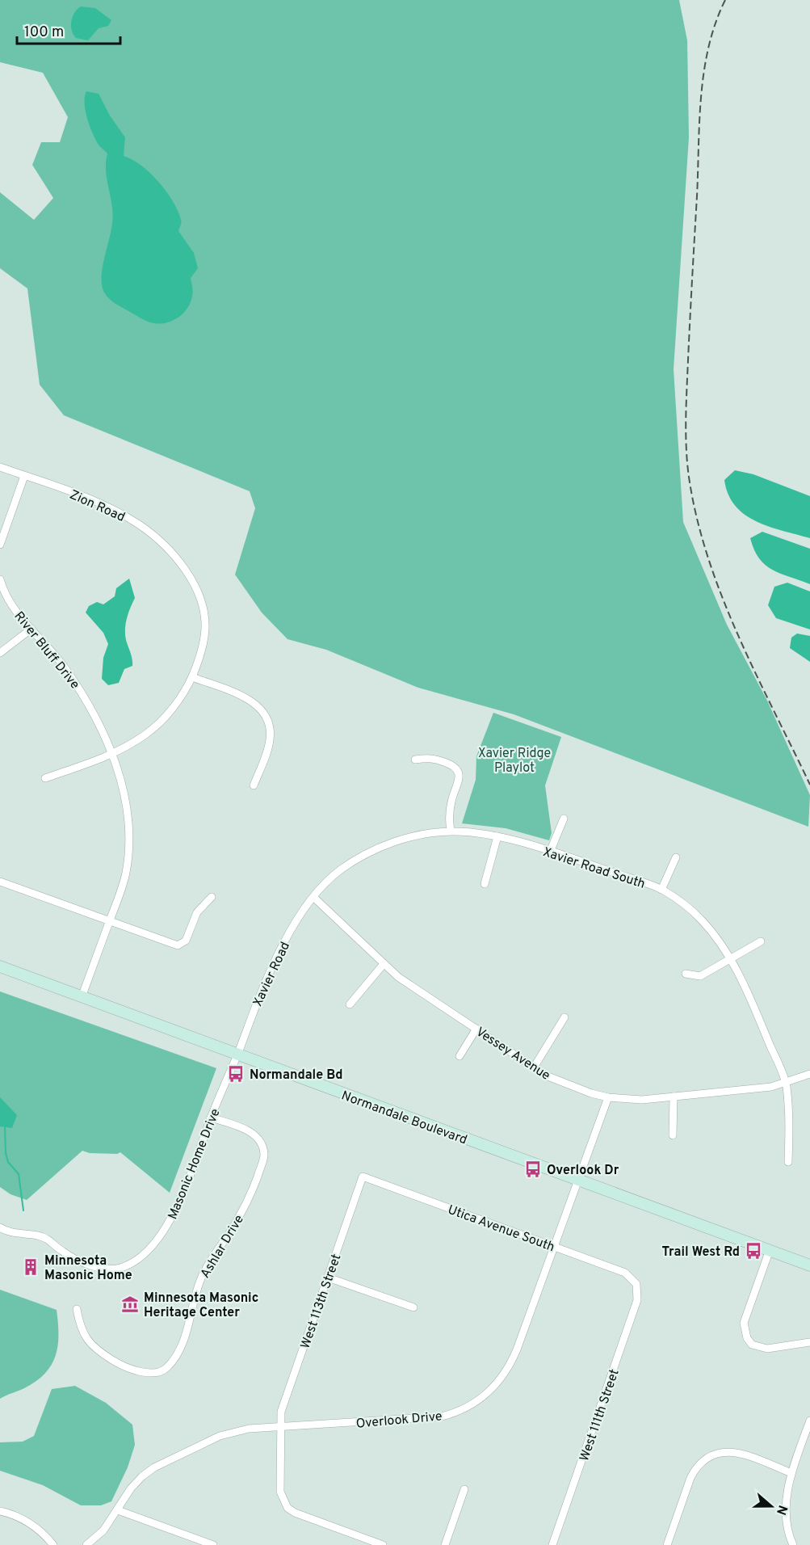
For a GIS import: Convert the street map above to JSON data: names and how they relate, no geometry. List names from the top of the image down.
{
  "streets": {
    "street": [
      "Zion Road",
      "River Bluff Drive",
      "Xavier Road South",
      "Xavier Road",
      "Vessey Avenue",
      "Normandale Boulevard",
      "Masonic Home Drive",
      "Utica Avenue South",
      "Ashlar Drive",
      "West 113th Street",
      "West 111th Street",
      "Overlook Drive"
    ]
  },
  "crossings": [
    ["Zion Road", "River Bluff Drive"],
    ["River Bluff Drive", "Normandale Boulevard"],
    ["Xavier Road South", "Xavier Road"],
    ["Xavier Road South", "Vessey Avenue"],
    ["Xavier Road", "Vessey Avenue"],
    ["Xavier Road", "Normandale Boulevard"],
    ["Xavier Road", "Masonic Home Drive"],
    ["Vessey Avenue", "Overlook Drive"],
    ["Normandale Boulevard", "Masonic Home Drive"],
    ["Normandale Boulevard", "Overlook Drive"],
    ["Masonic Home Drive", "Ashlar Drive"],
    ["Utica Avenue South", "West 113th Street"],
    ["Utica Avenue South", "West 111th Street"],
    ["Utica Avenue South", "Overlook Drive"],
    ["West 113th Street", "Overlook Drive"]
  ],
  "parks": ["Xavier Ridge Playlot"],
  "places": {
    "bus stop": ["Normandale Bd", "Overlook Dr", "Trail West Rd"],
    "building": ["Minnesota Masonic Home"],
    "museum": ["Minnesota Masonic Heritage Center"]
  },
  "scale_bar": "100 m",
  "north": "right"
}
